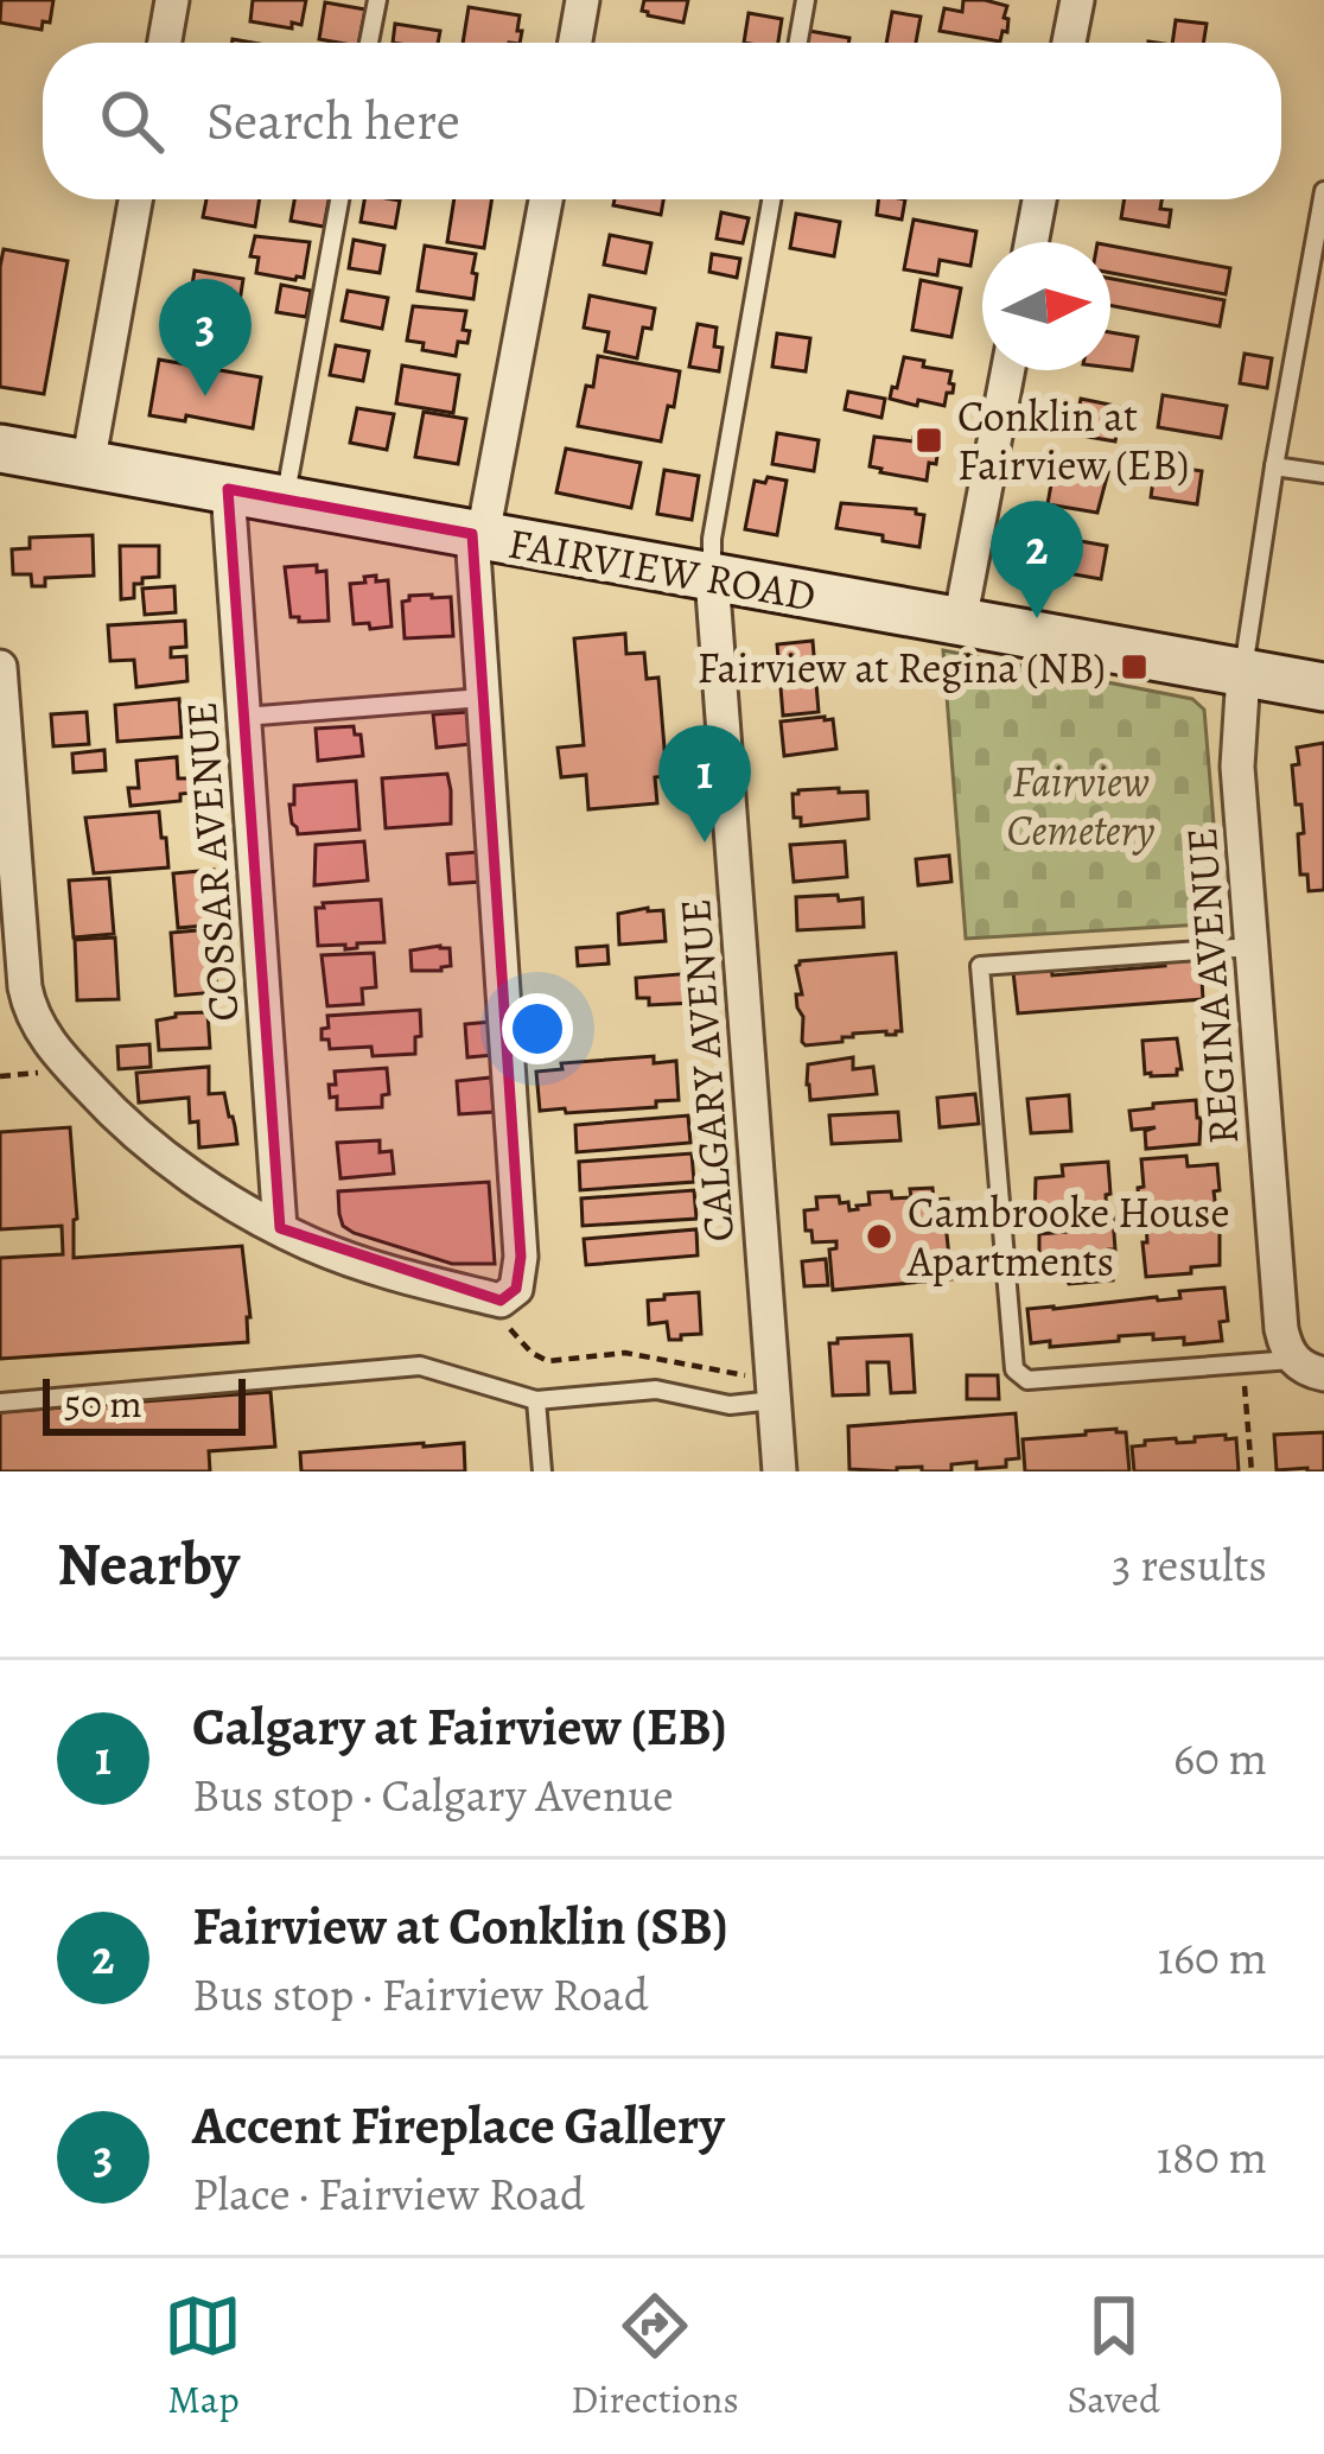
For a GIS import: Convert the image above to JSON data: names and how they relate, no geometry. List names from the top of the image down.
{
  "streets": {
    "main road": ["FAIRVIEW ROAD"],
    "street": ["COSSAR AVENUE", "REGINA AVENUE", "CALGARY AVENUE"]
  },
  "crossings": [
    ["FAIRVIEW ROAD", "COSSAR AVENUE"],
    ["FAIRVIEW ROAD", "REGINA AVENUE"],
    ["FAIRVIEW ROAD", "CALGARY AVENUE"]
  ],
  "parks": ["Fairview Cemetery"],
  "places": {
    "transit": ["Conklin at Fairview (EB)", "Fairview at Regina (NB)"],
    "other": ["Cambrooke House Apartments"]
  },
  "scale_bar": "50 m",
  "north": "right",
  "page": {
    "search": "Search here",
    "pins": ["3", "2", "1"],
    "scale": "50 m",
    "heading": ["Nearby", "3 results"],
    "list": [
      {
        "mark": "1",
        "name": "Calgary at Fairview (EB)",
        "note": "Bus stop · Calgary Avenue",
        "value": "60 m"
      },
      {
        "mark": "2",
        "name": "Fairview at Conklin (SB)",
        "note": "Bus stop · Fairview Road",
        "value": "160 m"
      },
      {
        "mark": "3",
        "name": "Accent Fireplace Gallery",
        "note": "Place · Fairview Road",
        "value": "180 m"
      }
    ],
    "nav": ["Map", "Directions", "Saved"]
  }
}
